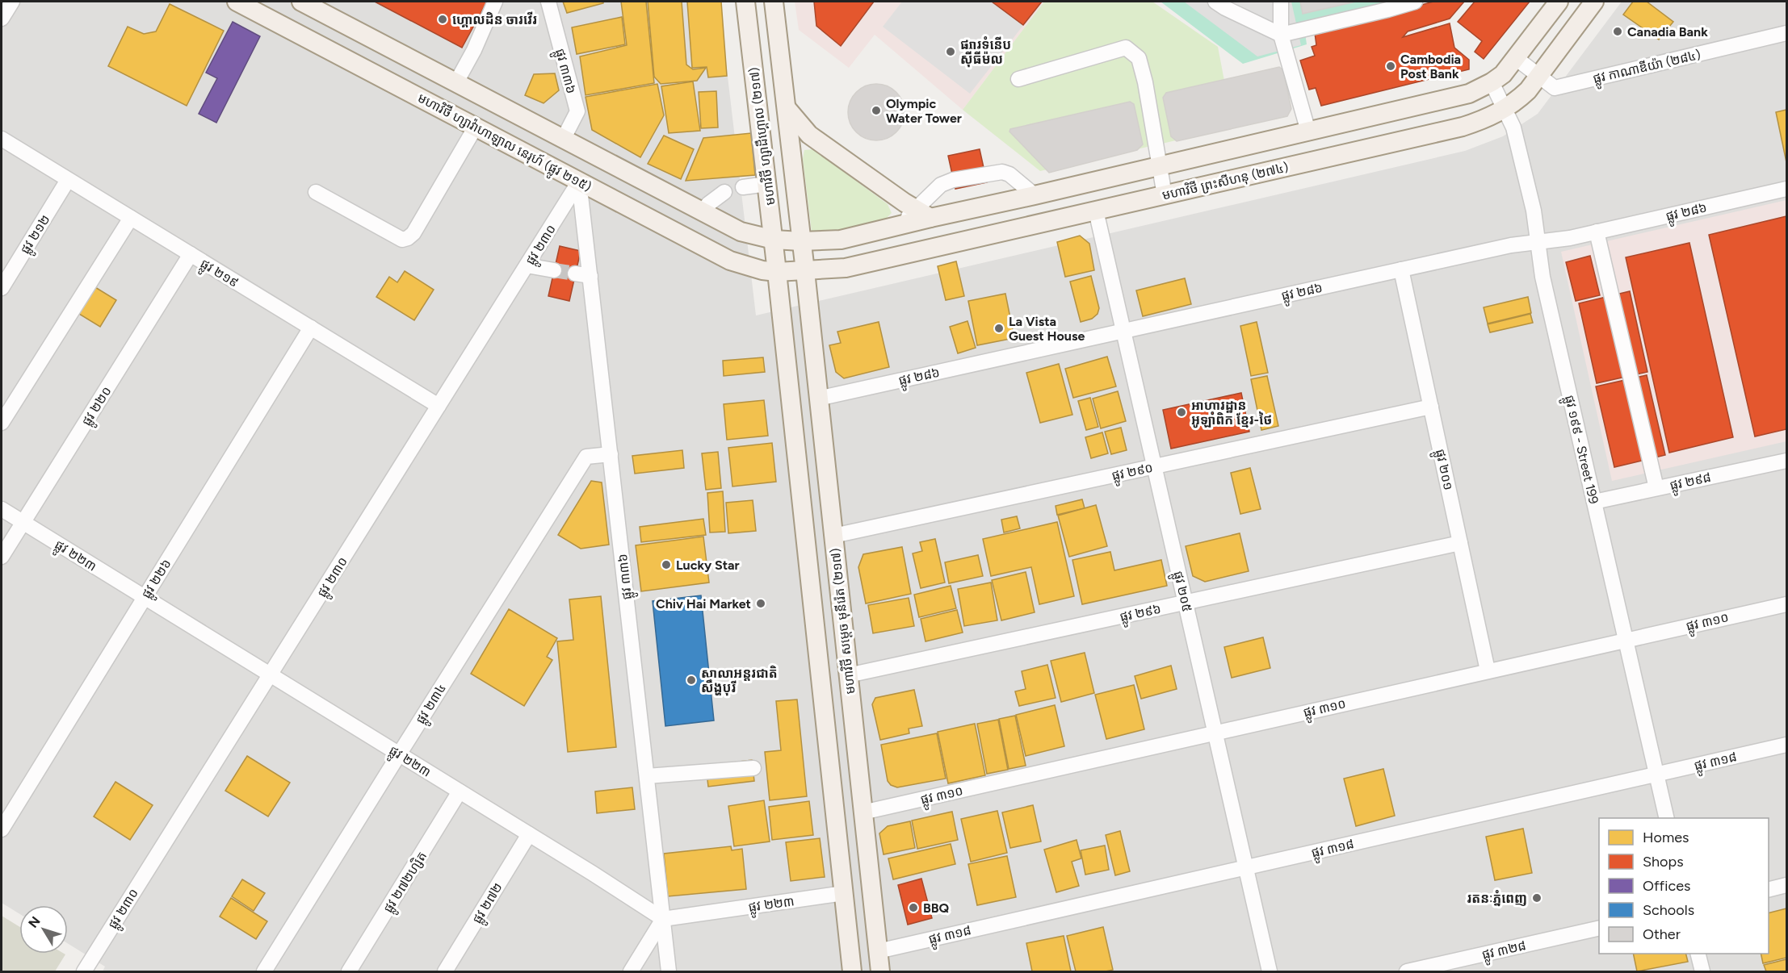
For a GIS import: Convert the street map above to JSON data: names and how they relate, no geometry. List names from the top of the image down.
{
  "streets": {
    "main road": [
      "មហាវិថី ហ្សាដឹហ្គោល (២១៧)",
      "មហាវិថី ហ្សាវ៉ាហាឡាល នេរុហ៍ (ផ្លូវ ២១៥)",
      "មហាវិថី ព្រះសីហនុ (២៧៤)",
      "មហាវិថី សម្តេច មុនីរ៉េត (២១៧)"
    ],
    "street": [
      "ផ្លូវ កាណាឌីយ៉ា (២៨៤)",
      "ផ្លូវ ៣៣៦",
      "ផ្លូវ ២៨៦",
      "ផ្លូវ ២១២",
      "ផ្លូវ ២៣០",
      "ផ្លូវ ២១៩",
      "ផ្លូវ ២២០",
      "ផ្លូវ ១៩៩ - Street 199",
      "ផ្លូវ ២០១",
      "ផ្លូវ ២៩០",
      "ផ្លូវ ២៩៨",
      "ផ្លូវ ២២៣",
      "ផ្លូវ ២២៦",
      "ផ្លូវ ២០៥",
      "ផ្លូវ ២៩៦",
      "ផ្លូវ ៣១០",
      "ផ្លូវ ២៣៤",
      "ផ្លូវ ៣១៨",
      "ផ្លូវ ២៧២ហ្សិត",
      "ផ្លូវ ២៧២",
      "ផ្លូវ ៣២៨"
    ]
  },
  "crossings": [
    ["ផ្លូវ កាណាឌីយ៉ា (២៨៤)", "មហាវិថី ព្រះសីហនុ (២៧៤)"],
    ["ផ្លូវ ៣៣៦", "មហាវិថី ហ្សាវ៉ាហាឡាល នេរុហ៍ (ផ្លូវ ២១៥)"],
    ["ផ្លូវ ៣៣៦", "ផ្លូវ ២៣០"],
    ["ផ្លូវ ៣៣៦", "ផ្លូវ ២២៣"],
    ["ផ្លូវ ៣៣៦", "ផ្លូវ ២៣៤"],
    ["មហាវិថី ហ្សាដឹហ្គោល (២១៧)", "មហាវិថី ហ្សាវ៉ាហាឡាល នេរុហ៍ (ផ្លូវ ២១៥)"],
    ["មហាវិថី ហ្សាដឹហ្គោល (២១៧)", "មហាវិថី ព្រះសីហនុ (២៧៤)"],
    ["មហាវិថី ហ្សាដឹហ្គោល (២១៧)", "មហាវិថី សម្តេច មុនីរ៉េត (២១៧)"],
    ["មហាវិថី ហ្សាវ៉ាហាឡាល នេរុហ៍ (ផ្លូវ ២១៥)", "មហាវិថី ព្រះសីហនុ (២៧៤)"],
    ["មហាវិថី ហ្សាវ៉ាហាឡាល នេរុហ៍ (ផ្លូវ ២១៥)", "ផ្លូវ ២៣០"],
    ["មហាវិថី ហ្សាវ៉ាហាឡាល នេរុហ៍ (ផ្លូវ ២១៥)", "មហាវិថី សម្តេច មុនីរ៉េត (២១៧)"],
    ["មហាវិថី ព្រះសីហនុ (២៧៤)", "ផ្លូវ ១៩៩ - Street 199"],
    ["មហាវិថី ព្រះសីហនុ (២៧៤)", "ផ្លូវ ២០៥"],
    ["មហាវិថី ព្រះសីហនុ (២៧៤)", "មហាវិថី សម្តេច មុនីរ៉េត (២១៧)"],
    ["ផ្លូវ ២៨៦", "ផ្លូវ ១៩៩ - Street 199"],
    ["ផ្លូវ ២៨៦", "ផ្លូវ ២០១"],
    ["ផ្លូវ ២៨៦", "ផ្លូវ ២០៥"],
    ["ផ្លូវ ២៨៦", "មហាវិថី សម្តេច មុនីរ៉េត (២១៧)"],
    ["ផ្លូវ ២១២", "ផ្លូវ ២១៩"],
    ["ផ្លូវ ២៣០", "ផ្លូវ ២១៩"],
    ["ផ្លូវ ២៣០", "ផ្លូវ ២២៣"],
    ["ផ្លូវ ២១៩", "ផ្លូវ ២២០"],
    ["ផ្លូវ ២១៩", "ផ្លូវ ២២៦"],
    ["ផ្លូវ ២២០", "ផ្លូវ ២២៣"],
    ["ផ្លូវ ១៩៩ - Street 199", "ផ្លូវ ២៩៨"],
    ["ផ្លូវ ១៩៩ - Street 199", "ផ្លូវ ៣១០"],
    ["ផ្លូវ ១៩៩ - Street 199", "ផ្លូវ ៣១៨"],
    ["ផ្លូវ ២០១", "ផ្លូវ ២៩០"],
    ["ផ្លូវ ២០១", "ផ្លូវ ២៩៦"],
    ["ផ្លូវ ២០១", "ផ្លូវ ៣១០"],
    ["ផ្លូវ ២៩០", "ផ្លូវ ២០៥"],
    ["ផ្លូវ ២៩០", "មហាវិថី សម្តេច មុនីរ៉េត (២១៧)"],
    ["ផ្លូវ ២២៣", "ផ្លូវ ២២៦"],
    ["ផ្លូវ ២២៣", "មហាវិថី សម្តេច មុនីរ៉េត (២១៧)"],
    ["ផ្លូវ ២២៣", "ផ្លូវ ២៣៤"],
    ["ផ្លូវ ២២៣", "ផ្លូវ ២៧២ហ្សិត"],
    ["ផ្លូវ ២២៣", "ផ្លូវ ២៧២"],
    ["ផ្លូវ ២០៥", "ផ្លូវ ២៩៦"],
    ["ផ្លូវ ២០៥", "ផ្លូវ ៣១០"],
    ["ផ្លូវ ២០៥", "ផ្លូវ ៣១៨"],
    ["ផ្លូវ ២៩៦", "មហាវិថី សម្តេច មុនីរ៉េត (២១៧)"],
    ["មហាវិថី សម្តេច មុនីរ៉េត (២១៧)", "ផ្លូវ ៣១០"],
    ["មហាវិថី សម្តេច មុនីរ៉េត (២១៧)", "ផ្លូវ ៣១៨"]
  ],
  "places": [
    "ហ្គោលដិន ចារវើរ",
    "Canadia Bank",
    "ផ្សារទំនើប ស៊ីធីម៉ល",
    "Cambodia Post Bank",
    "Olympic Water Tower",
    "La Vista Guest House",
    "អាហារដ្ឋាន អូឡាំពិក ខ្មែរ-ថៃ",
    "Lucky Star",
    "Chiv Hai Market",
    "សាលាអន្តរជាតិ សឹង្ហបុរី",
    "រតនៈភ្នំពេញ",
    "BBQ"
  ],
  "legend": [
    "Homes",
    "Shops",
    "Offices",
    "Schools",
    "Other"
  ],
  "north": "top left"
}
